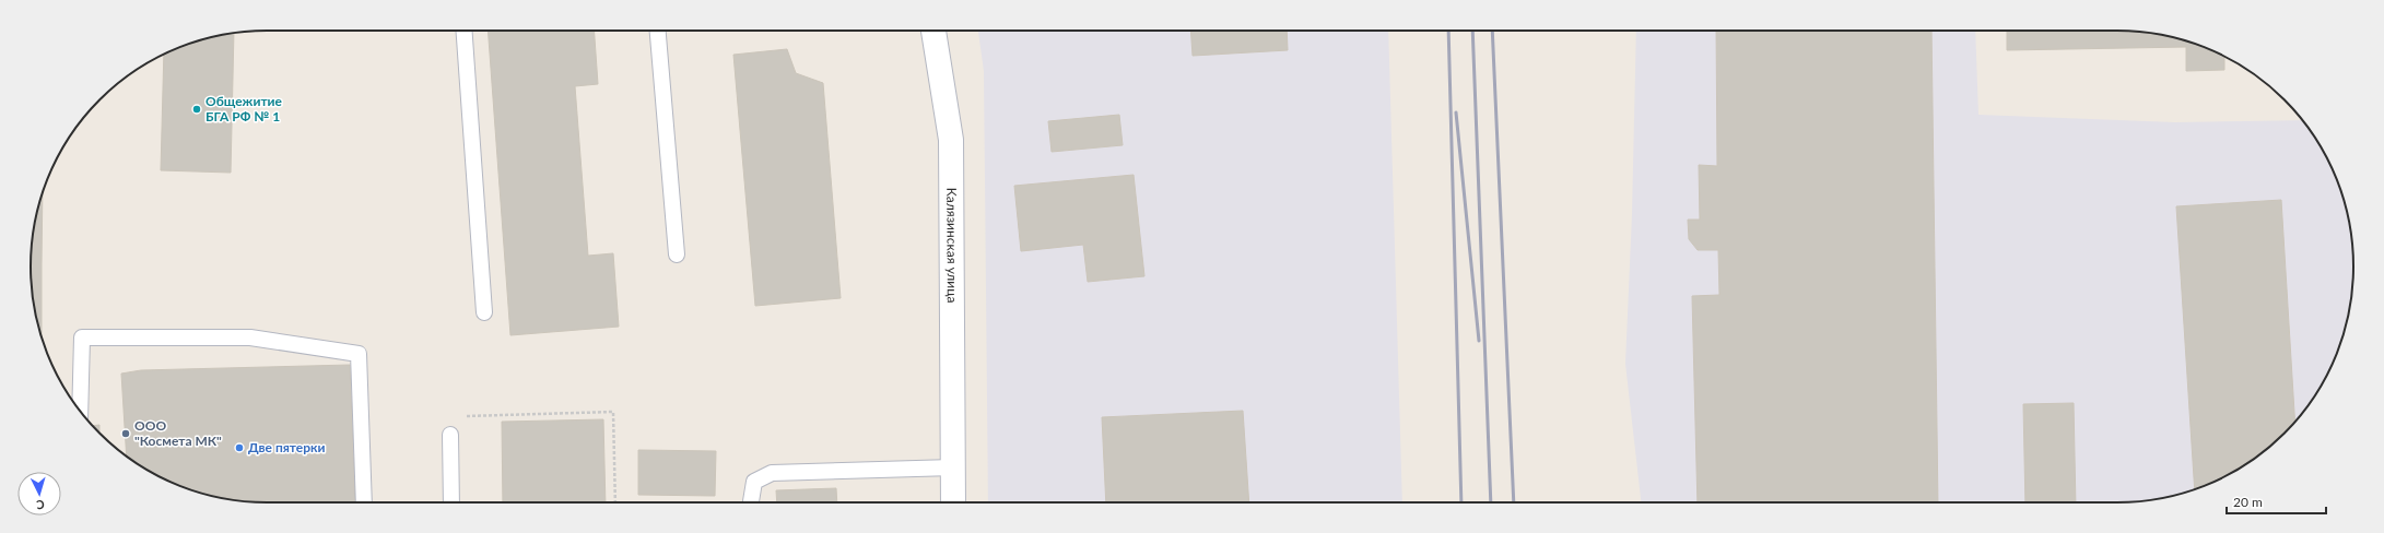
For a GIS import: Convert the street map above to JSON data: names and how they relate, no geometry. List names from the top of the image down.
{
  "streets": {
    "street": ["Калязинская улица"]
  },
  "places": ["Общежитие БГА РФ № 1", "ООО \"Космета МК\"", "Две пятерки"],
  "scale_bar": "20 m",
  "north": "bottom"
}
